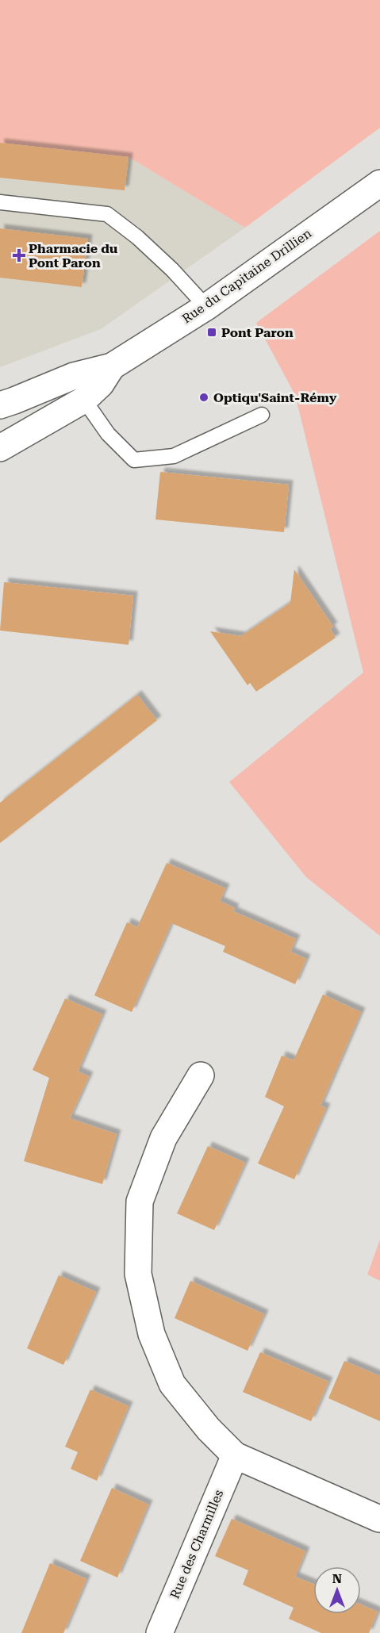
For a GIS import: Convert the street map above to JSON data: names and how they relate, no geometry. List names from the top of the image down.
{
  "streets": {
    "street": ["Rue du Capitaine Drillien", "Rue des Charmilles"]
  },
  "places": {
    "health": ["Pharmacie du Pont Paron"],
    "transit": ["Pont Paron"],
    "other": ["Optiqu'Saint-Rémy"]
  },
  "north": "top"
}
